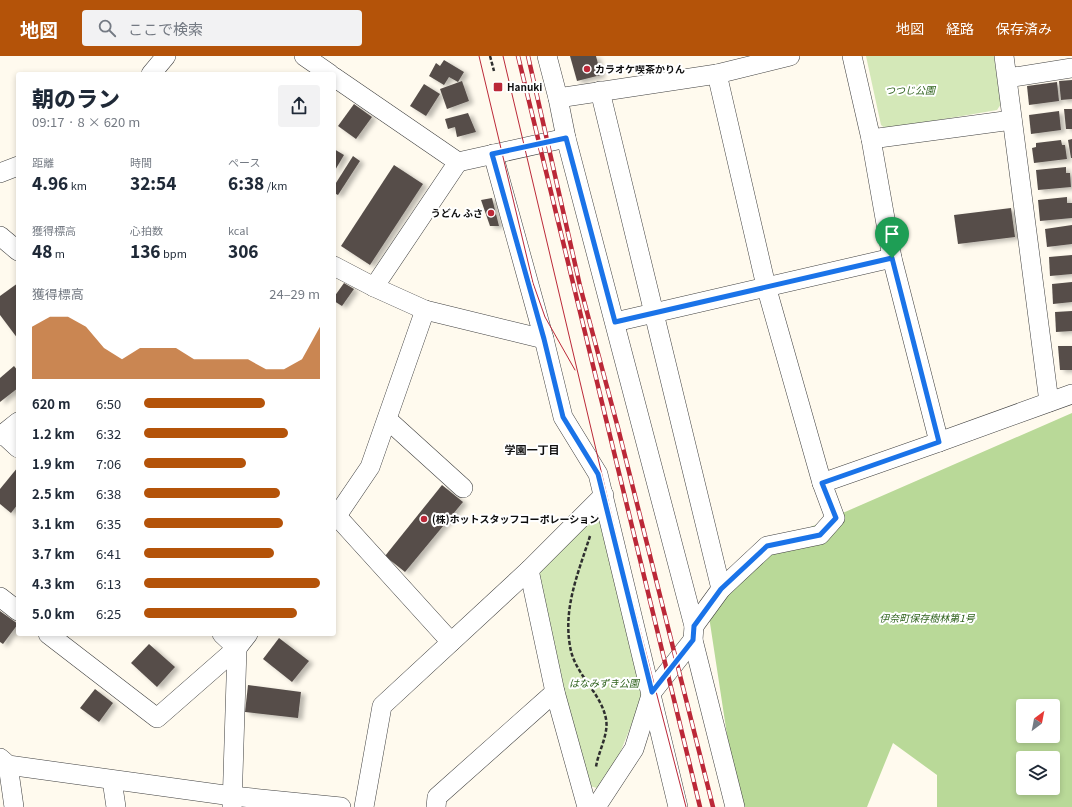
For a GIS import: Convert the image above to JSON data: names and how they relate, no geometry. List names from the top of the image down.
{
  "districts": ["学園一丁目"],
  "parks": ["つつじ公園", "伊奈町保存樹林第1号", "はなみずき公園"],
  "places": {
    "other": ["カラオケ喫茶かりん", "うどん ふさ", "(株)ホットスタッフコーポレーション"],
    "transit": ["Hanuki"]
  },
  "north": "top right",
  "page": {
    "header": "地図",
    "search": "ここで検索",
    "nav": ["地図", "経路", "保存済み"],
    "heading": ["朝のラン", "09:17 · 8 × 620 m"],
    "stats": [
      ["距離", "4.96 km"],
      ["時間", "32:54"],
      ["ペース", "6:38 /km"],
      ["獲得標高", "48 m"],
      ["心拍数", "136 bpm"],
      ["kcal", "306"]
    ],
    "chart": ["獲得標高", "24–29 m"],
    "list": [
      {
        "name": "620 m",
        "note": "6:50"
      },
      {
        "name": "1.2 km",
        "note": "6:32"
      },
      {
        "name": "1.9 km",
        "note": "7:06"
      },
      {
        "name": "2.5 km",
        "note": "6:38"
      },
      {
        "name": "3.1 km",
        "note": "6:35"
      },
      {
        "name": "3.7 km",
        "note": "6:41"
      },
      {
        "name": "4.3 km",
        "note": "6:13"
      },
      {
        "name": "5.0 km",
        "note": "6:25"
      }
    ]
  }
}
